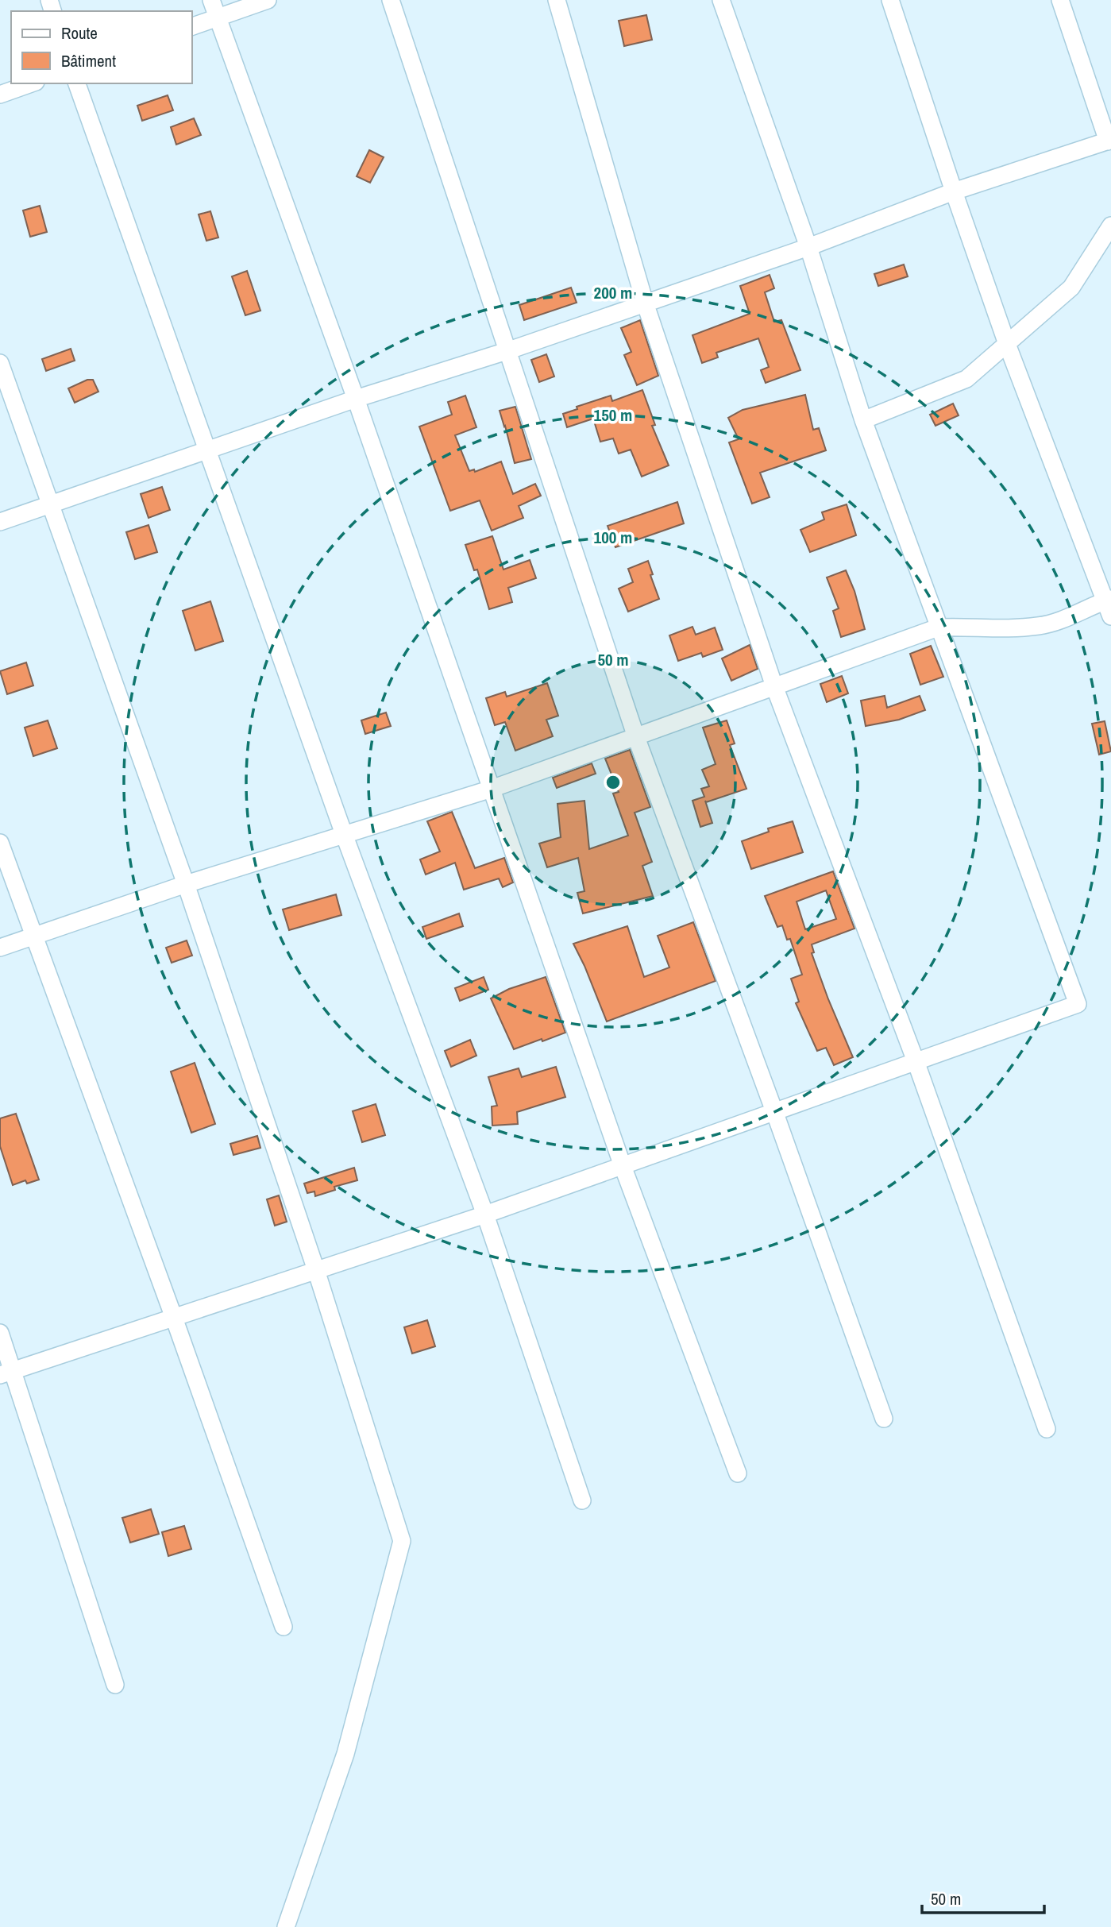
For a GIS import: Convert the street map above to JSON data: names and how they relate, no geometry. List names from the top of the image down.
{
  "legend": ["Route", "Bâtiment"],
  "scale_bar": "50 m",
  "rings": [
    "200 m",
    "150 m",
    "100 m",
    "50 m"
  ]
}
